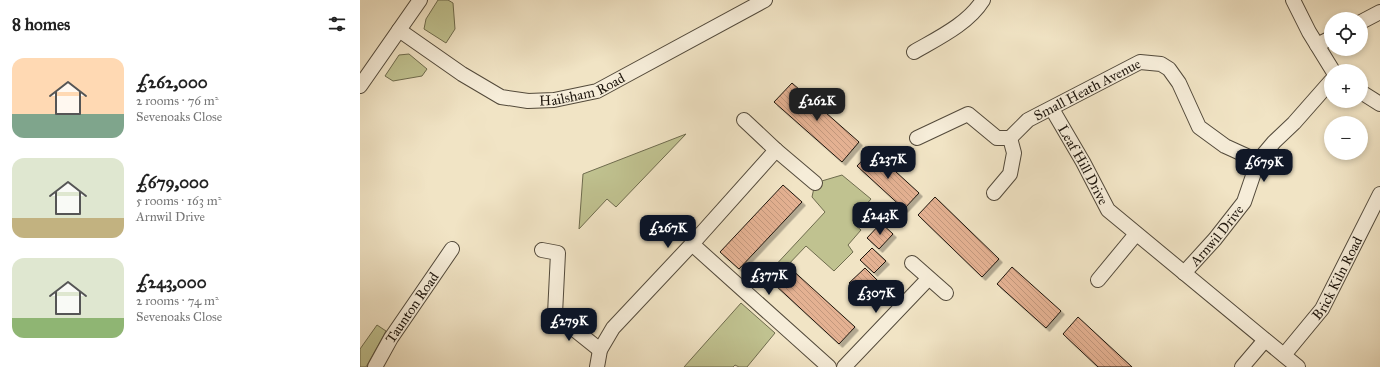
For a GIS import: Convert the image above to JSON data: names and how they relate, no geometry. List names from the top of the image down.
{
  "streets": {
    "street": [
      "Hailsham Road",
      "Small Heath Avenue",
      "Leaf Hill Drive",
      "Arnwil Drive",
      "Brick Kiln Road",
      "Taunton Road"
    ]
  },
  "crossings": [
    ["Small Heath Avenue", "Leaf Hill Drive"],
    ["Small Heath Avenue", "Arnwil Drive"],
    ["Leaf Hill Drive", "Arnwil Drive"],
    ["Leaf Hill Drive", "Brick Kiln Road"]
  ],
  "page": {
    "heading": "8 homes",
    "map_buttons": ["+", "−"],
    "list": [
      {
        "name": "£262,000",
        "note": "2 rooms · 76 m² · Sevenoaks Close"
      },
      {
        "name": "£679,000",
        "note": "5 rooms · 163 m² · Arnwil Drive"
      },
      {
        "name": "£243,000",
        "note": "2 rooms · 74 m² · Sevenoaks Close"
      }
    ],
    "price": [
      "£262K",
      "£237K",
      "£679K",
      "£243K",
      "£267K",
      "£377K",
      "£307K",
      "£279K"
    ]
  }
}
